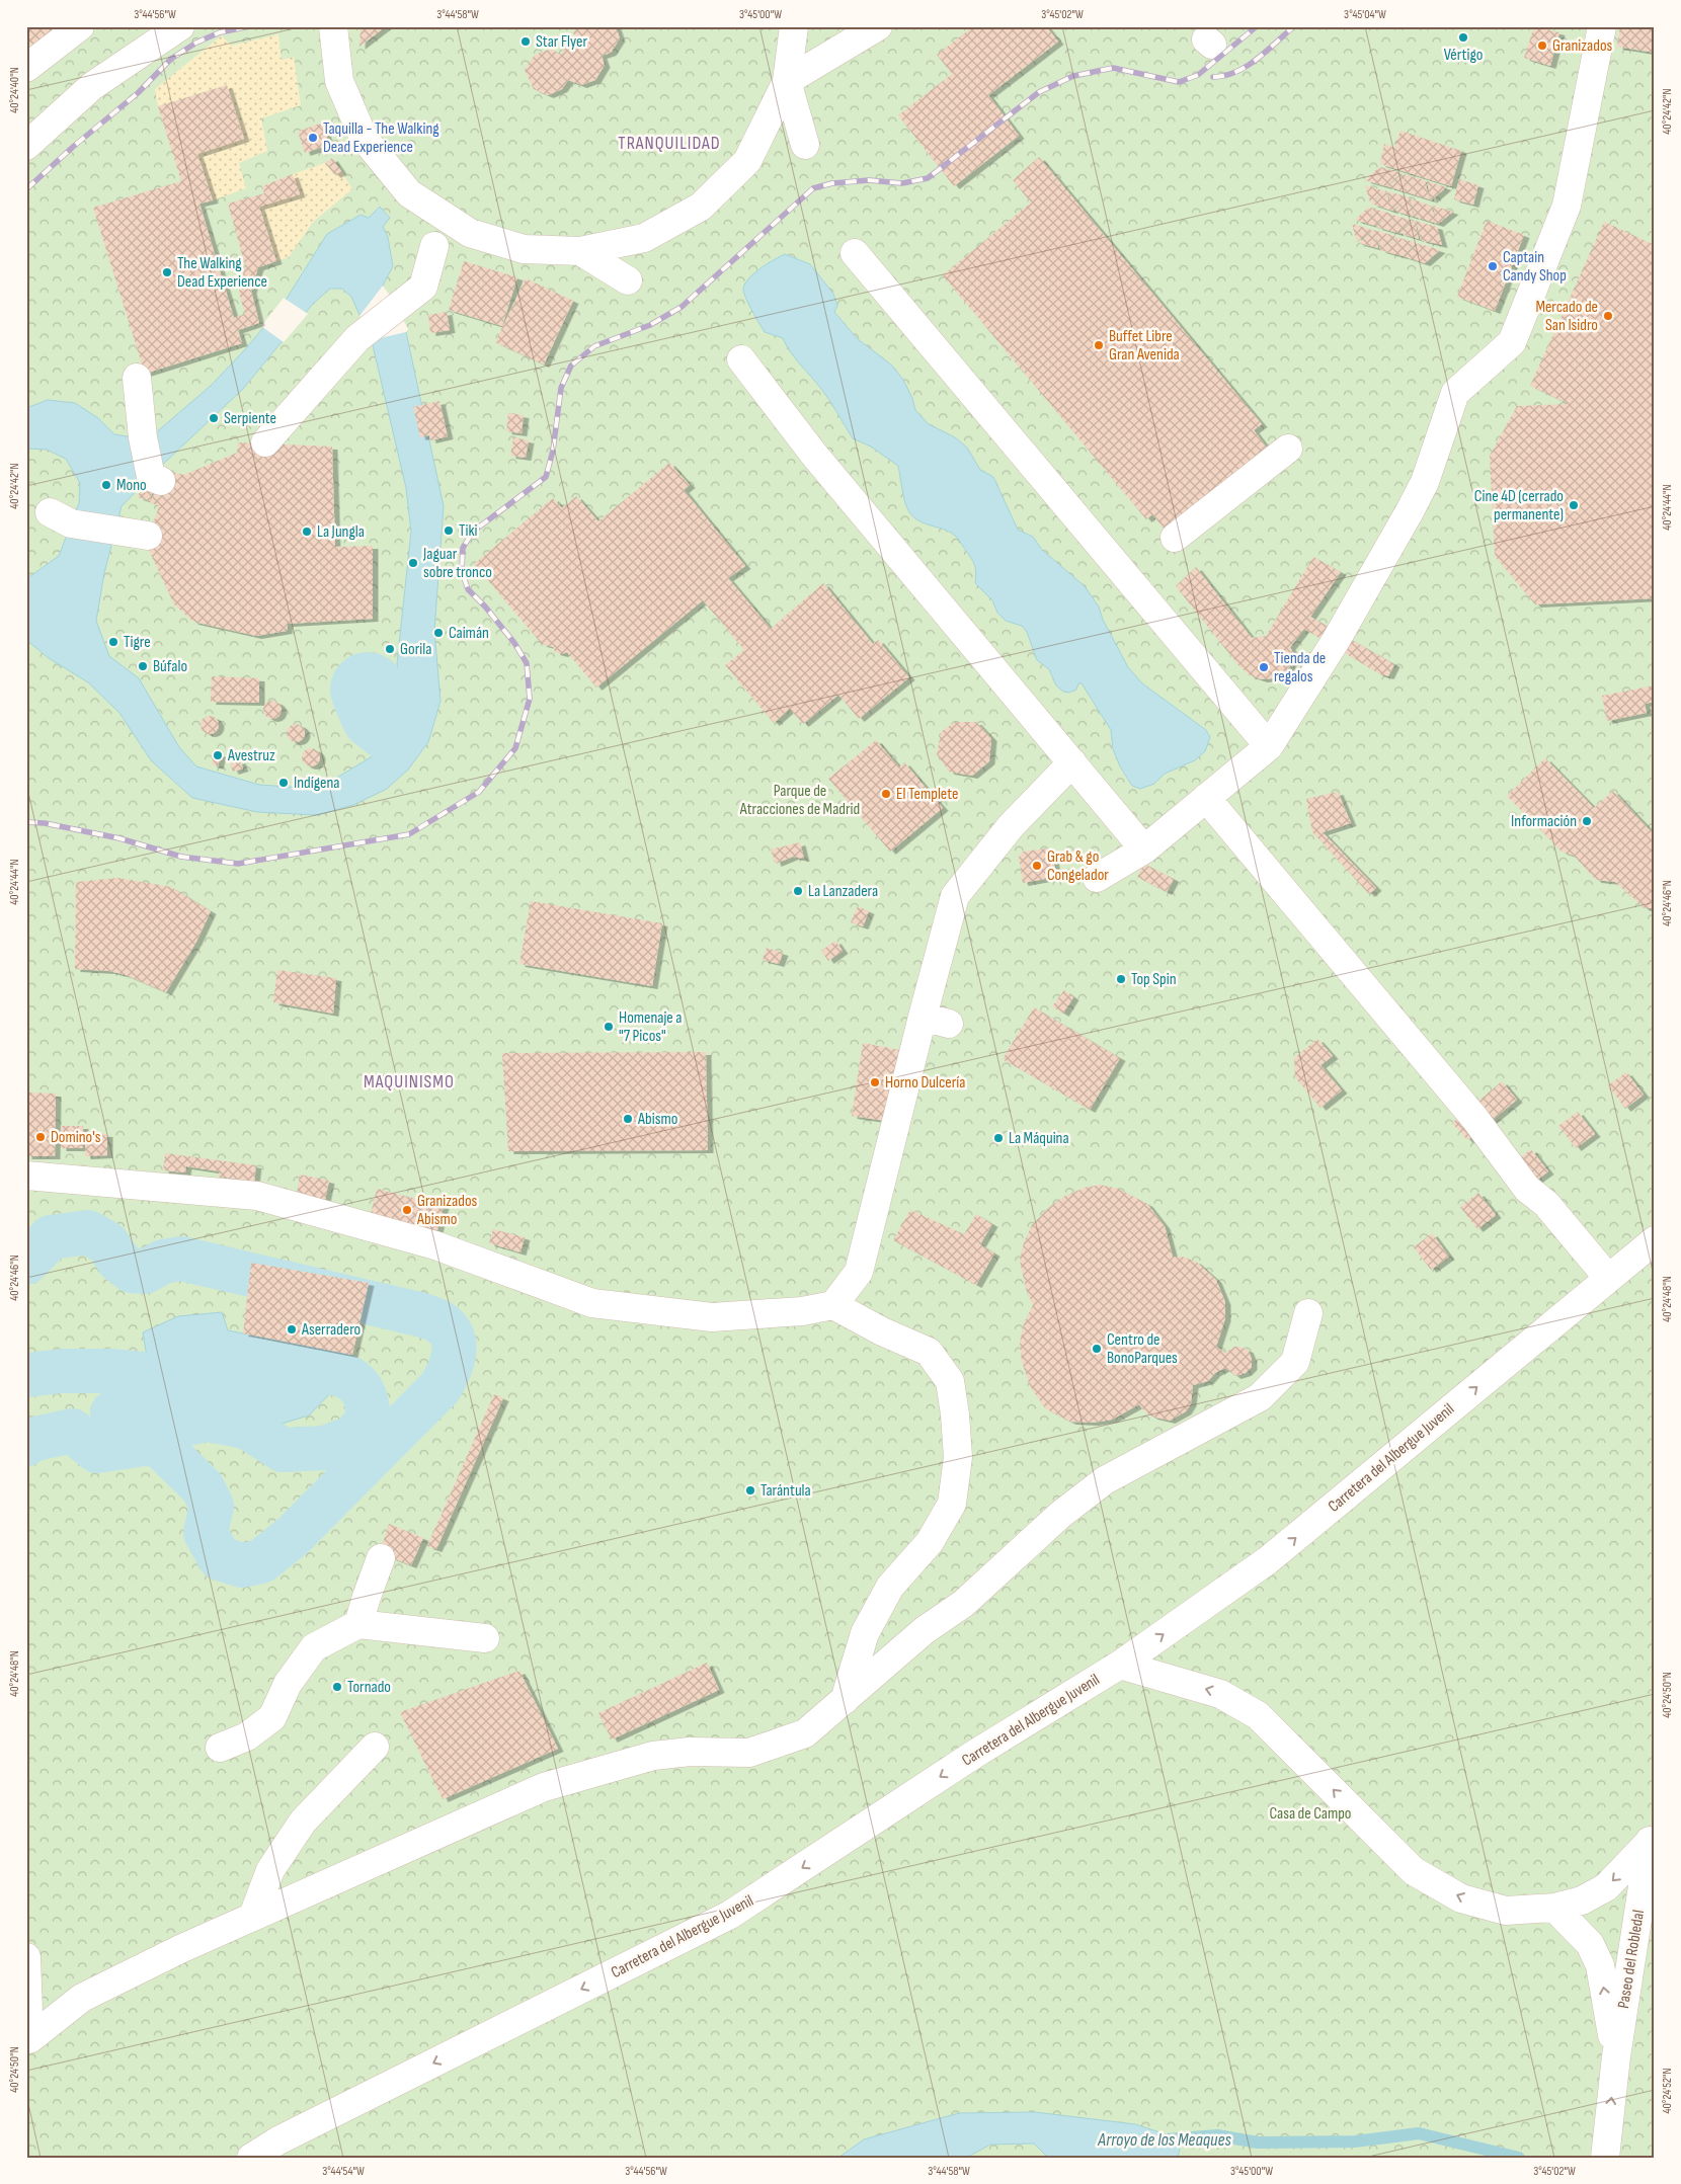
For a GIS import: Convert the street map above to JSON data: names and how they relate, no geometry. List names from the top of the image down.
{
  "streets": {
    "street": ["Carretera del Albergue Juvenil", "Paseo del Robledal"]
  },
  "districts": ["TRANQUILIDAD", "MAQUINISMO"],
  "water": ["Arroyo de los Meaques"],
  "parks": ["Parque de Atracciones de Madrid", "Casa de Campo"],
  "places": [
    "Vértigo",
    "Star Flyer",
    "Granizados",
    "Taquilla - The Walking Dead Experience",
    "Captain Candy Shop",
    "The Walking Dead Experience",
    "Mercado de San Isidro",
    "Buffet Libre Gran Avenida",
    "Serpiente",
    "Mono",
    "Cine 4D (cerrado permanente)",
    "Tiki",
    "La Jungla",
    "Jaguar sobre tronco",
    "Caimán",
    "Tigre",
    "Gorila",
    "Búfalo",
    "Tienda de regalos",
    "Avestruz",
    "Indígena",
    "El Templete",
    "Información",
    "Grab & go Congelador",
    "La Lanzadera",
    "Top Spin",
    "Homenaje a \"7 Picos\"",
    "Horno Dulcería",
    "Abismo",
    "Domino's",
    "La Máquina",
    "Granizados Abismo",
    "Aserradero",
    "Centro de BonoParques",
    "Tarántula",
    "Tornado"
  ],
  "coordinates": [
    "3°44'56\"W",
    "3°44'58\"W",
    "3°45'00\"W",
    "3°45'02\"W",
    "3°45'04\"W",
    "40°24'40\"N",
    "40°24'42\"N",
    "40°24'44\"N",
    "40°24'46\"N",
    "40°24'48\"N",
    "40°24'50\"N",
    "40°24'52\"N",
    "3°44'54\"W"
  ]
}
